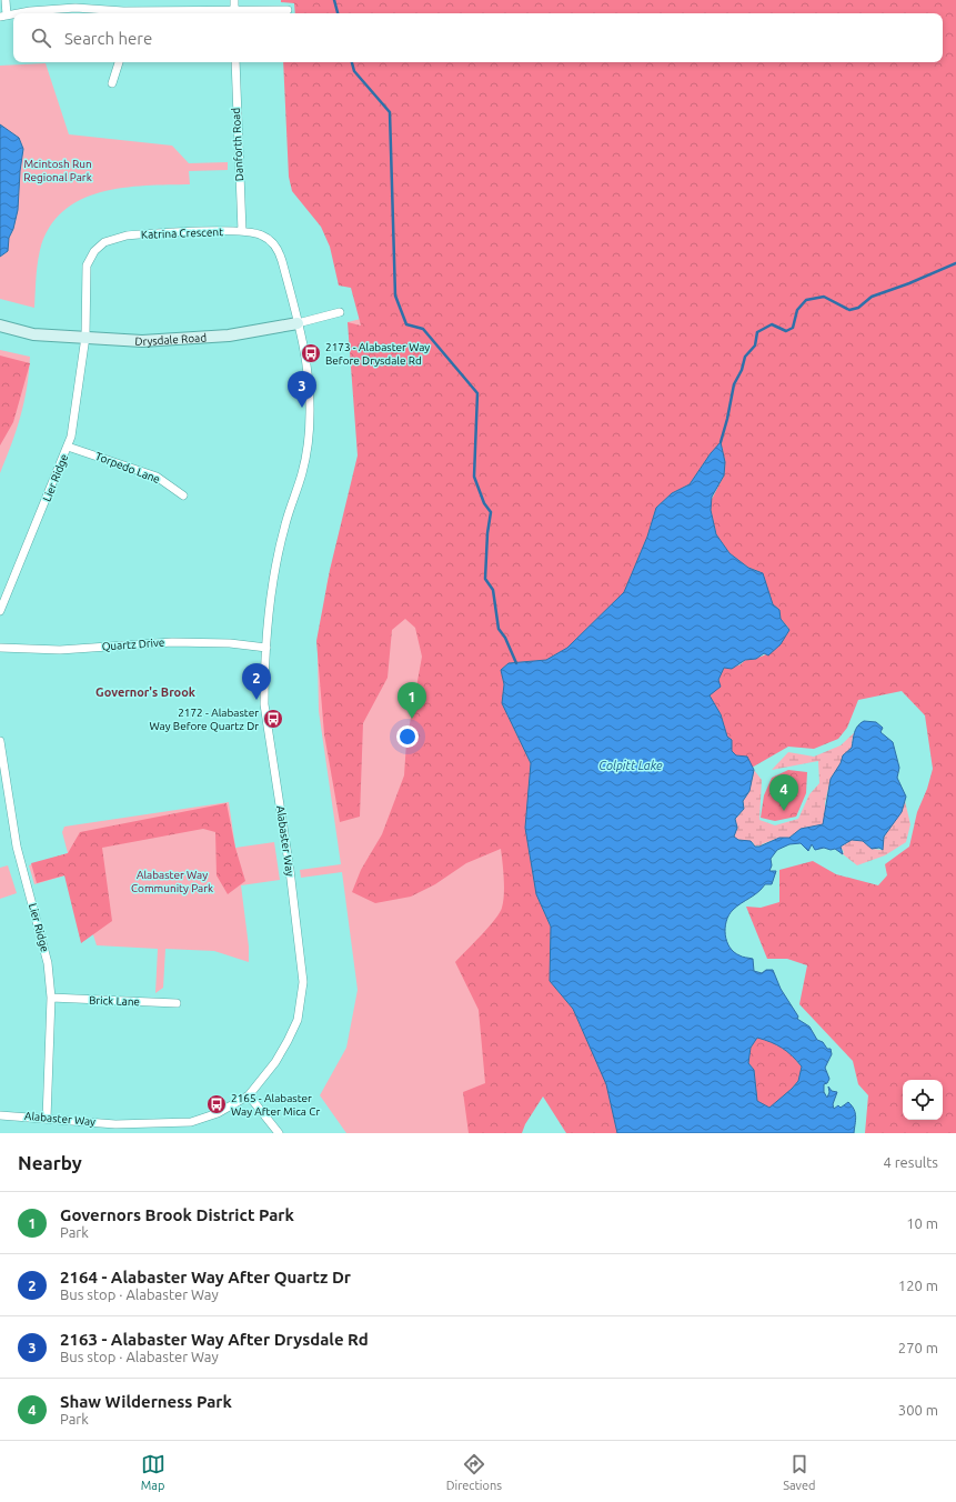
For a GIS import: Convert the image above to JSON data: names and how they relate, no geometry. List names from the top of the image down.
{
  "streets": {
    "street": [
      "Danforth Road",
      "Katrina Crescent",
      "Drysdale Road",
      "Torpedo Lane",
      "Lier Ridge",
      "Quartz Drive",
      "Alabaster Way",
      "Brick Lane"
    ]
  },
  "crossings": [
    ["Danforth Road", "Katrina Crescent"],
    ["Katrina Crescent", "Drysdale Road"],
    ["Katrina Crescent", "Lier Ridge"],
    ["Katrina Crescent", "Alabaster Way"],
    ["Drysdale Road", "Lier Ridge"],
    ["Drysdale Road", "Alabaster Way"],
    ["Torpedo Lane", "Lier Ridge"],
    ["Lier Ridge", "Alabaster Way"],
    ["Lier Ridge", "Brick Lane"],
    ["Quartz Drive", "Alabaster Way"]
  ],
  "districts": ["Governor's Brook"],
  "water": ["Colpitt Lake"],
  "parks": ["Mcintosh Run Regional Park", "Alabaster Way Community Park"],
  "places": {
    "bus stop": ["2173 - Alabaster Way Before Drysdale Rd", "2172 - Alabaster Way Before Quartz Dr", "2165 - Alabaster Way After Mica Cr"]
  },
  "page": {
    "search": "Search here",
    "pins": [
      "3",
      "2",
      "1",
      "4"
    ],
    "heading": ["Nearby", "4 results"],
    "list": [
      {
        "mark": "1",
        "name": "Governors Brook District Park",
        "note": "Park",
        "value": "10 m"
      },
      {
        "mark": "2",
        "name": "2164 - Alabaster Way After Quartz Dr",
        "note": "Bus stop · Alabaster Way",
        "value": "120 m"
      },
      {
        "mark": "3",
        "name": "2163 - Alabaster Way After Drysdale Rd",
        "note": "Bus stop · Alabaster Way",
        "value": "270 m"
      },
      {
        "mark": "4",
        "name": "Shaw Wilderness Park",
        "note": "Park",
        "value": "300 m"
      }
    ],
    "nav": ["Map", "Directions", "Saved"]
  }
}
